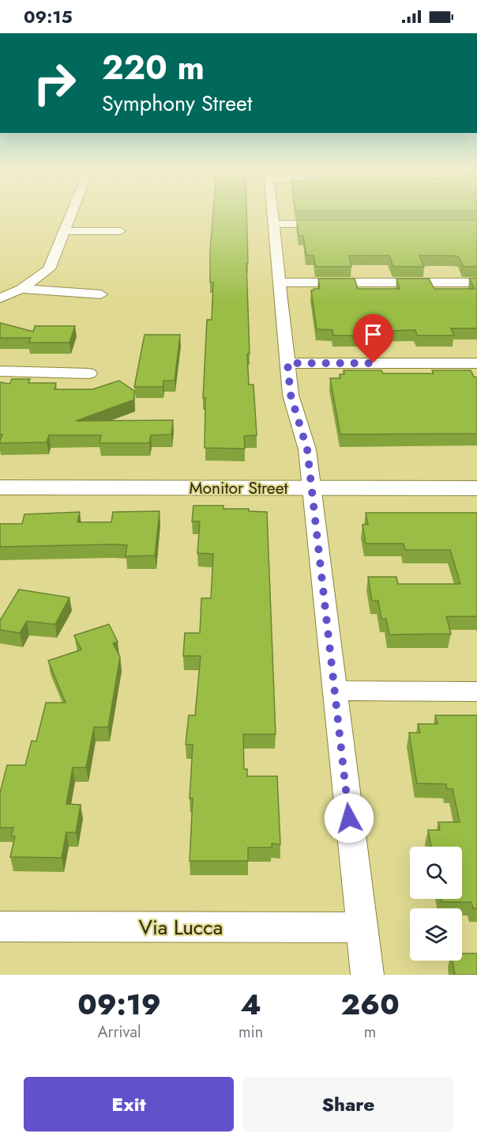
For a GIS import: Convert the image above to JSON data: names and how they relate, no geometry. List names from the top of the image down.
{
  "streets": {
    "street": ["Monitor Street", "Via Lucca"]
  },
  "page": {
    "status": "09:15",
    "turn": ["220 m", "Symphony Street"],
    "eta": [
      "09:19",
      "Arrival",
      "4",
      "min",
      "260",
      "m"
    ],
    "buttons": ["Exit", "Share"]
  }
}
